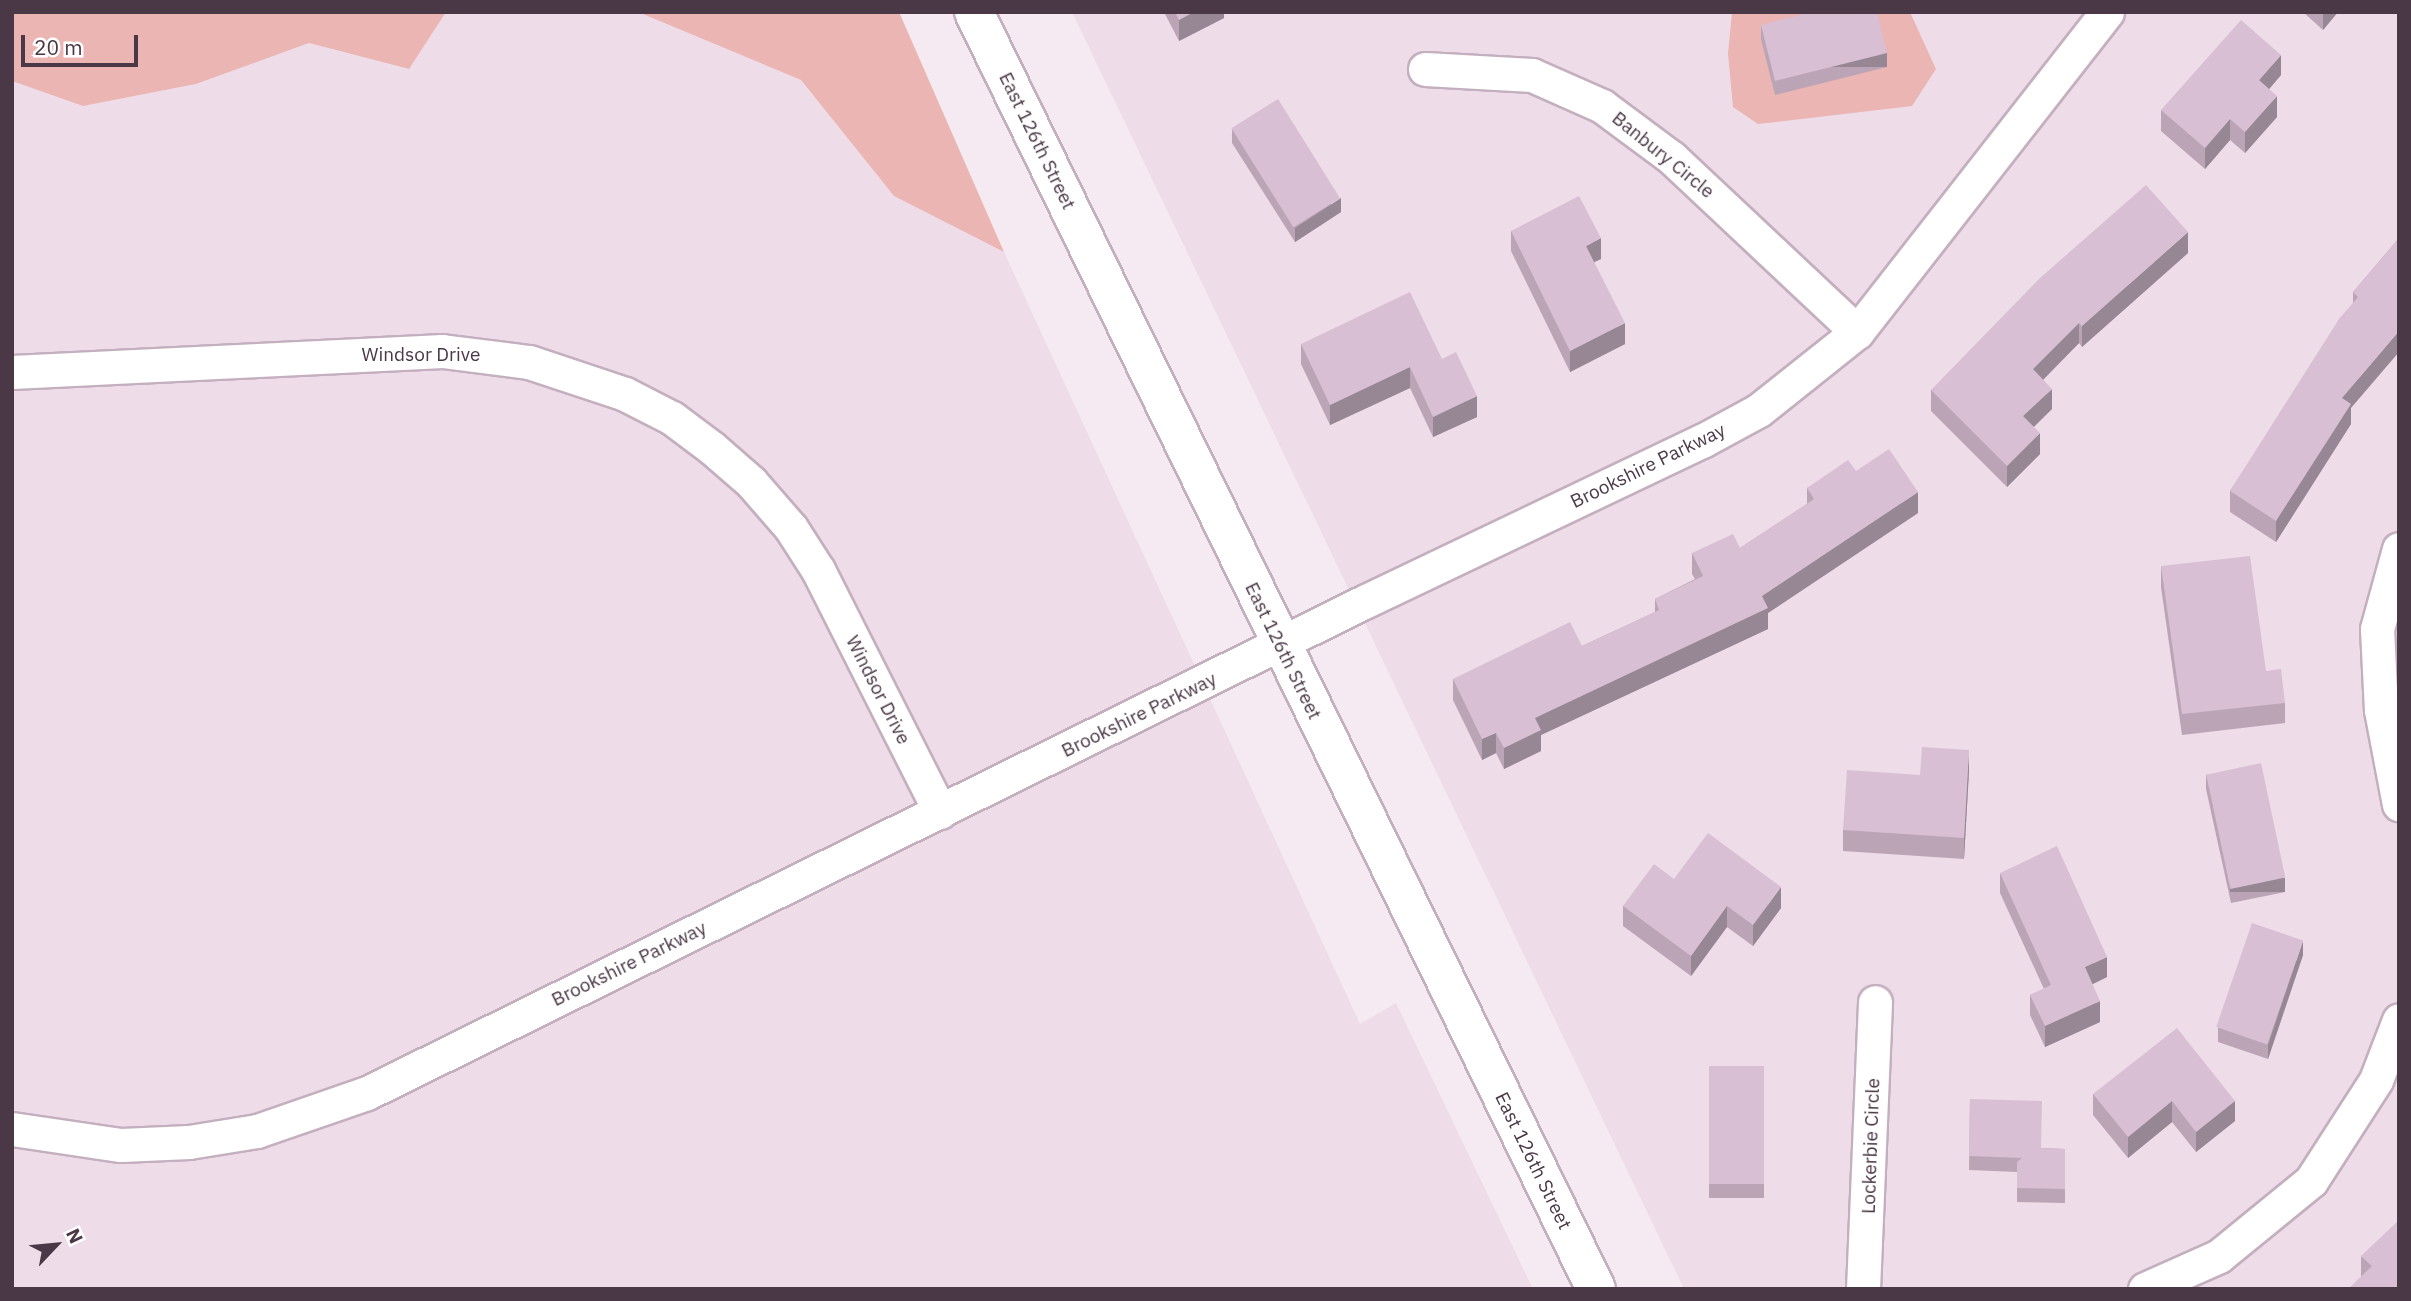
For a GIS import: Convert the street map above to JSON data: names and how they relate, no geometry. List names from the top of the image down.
{
  "streets": {
    "street": [
      "East 126th Street",
      "Banbury Circle",
      "Windsor Drive",
      "Brookshire Parkway",
      "Lockerbie Circle"
    ]
  },
  "crossings": [
    ["East 126th Street", "Brookshire Parkway"],
    ["Banbury Circle", "Brookshire Parkway"],
    ["Windsor Drive", "Brookshire Parkway"]
  ],
  "scale_bar": "20 m",
  "north": "top right"
}
